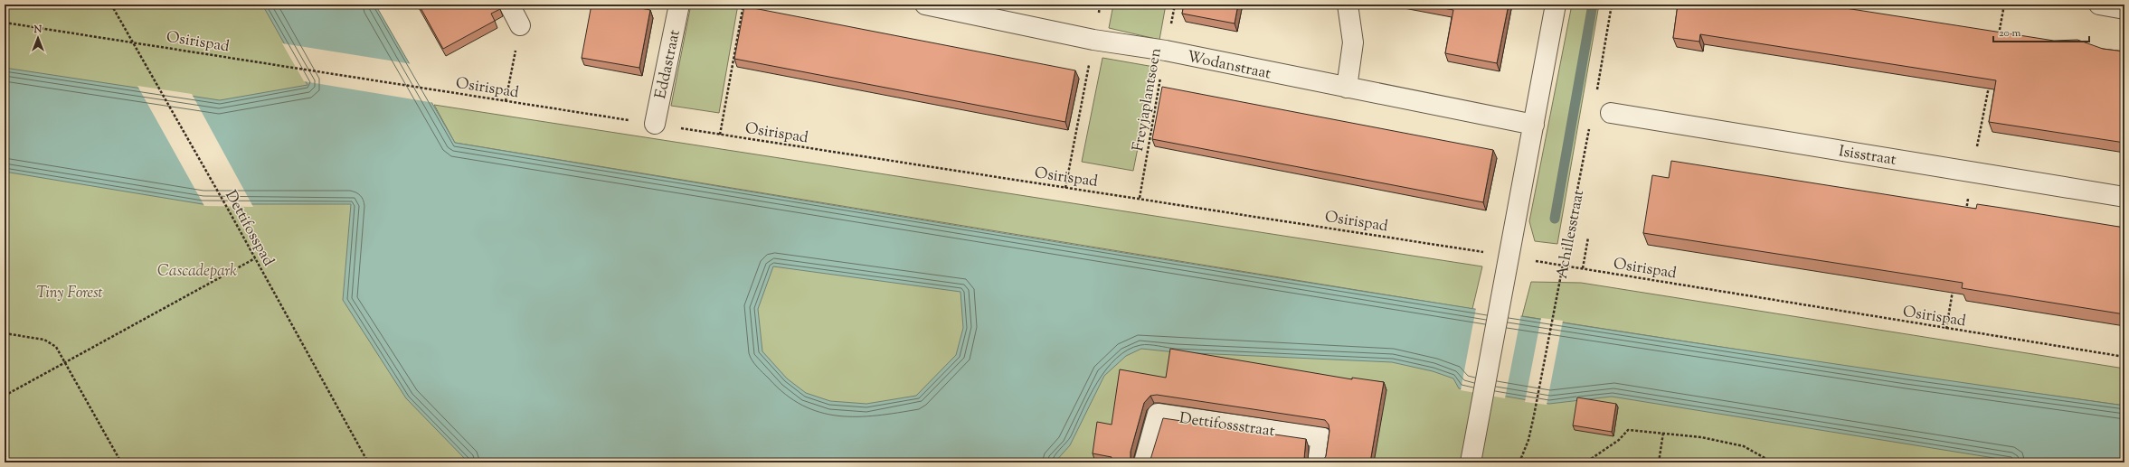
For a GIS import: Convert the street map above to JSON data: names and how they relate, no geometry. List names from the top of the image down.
{
  "streets": {
    "street": [
      "Eddastraat",
      "Wodanstraat",
      "Isisstraat",
      "Dettifossstraat"
    ],
    "path": [
      "Osirispad",
      "Freyjaplantsoen",
      "Dettifosspad",
      "Achillesstraat"
    ]
  },
  "crossings": [
    ["Osirispad", "Eddastraat"],
    ["Osirispad", "Freyjaplantsoen"],
    ["Osirispad", "Dettifosspad"],
    ["Osirispad", "Achillesstraat"],
    ["Wodanstraat", "Freyjaplantsoen"]
  ],
  "parks": ["Cascadepark", "Tiny Forest"],
  "scale_bar": "20 m",
  "north": "top"
}
